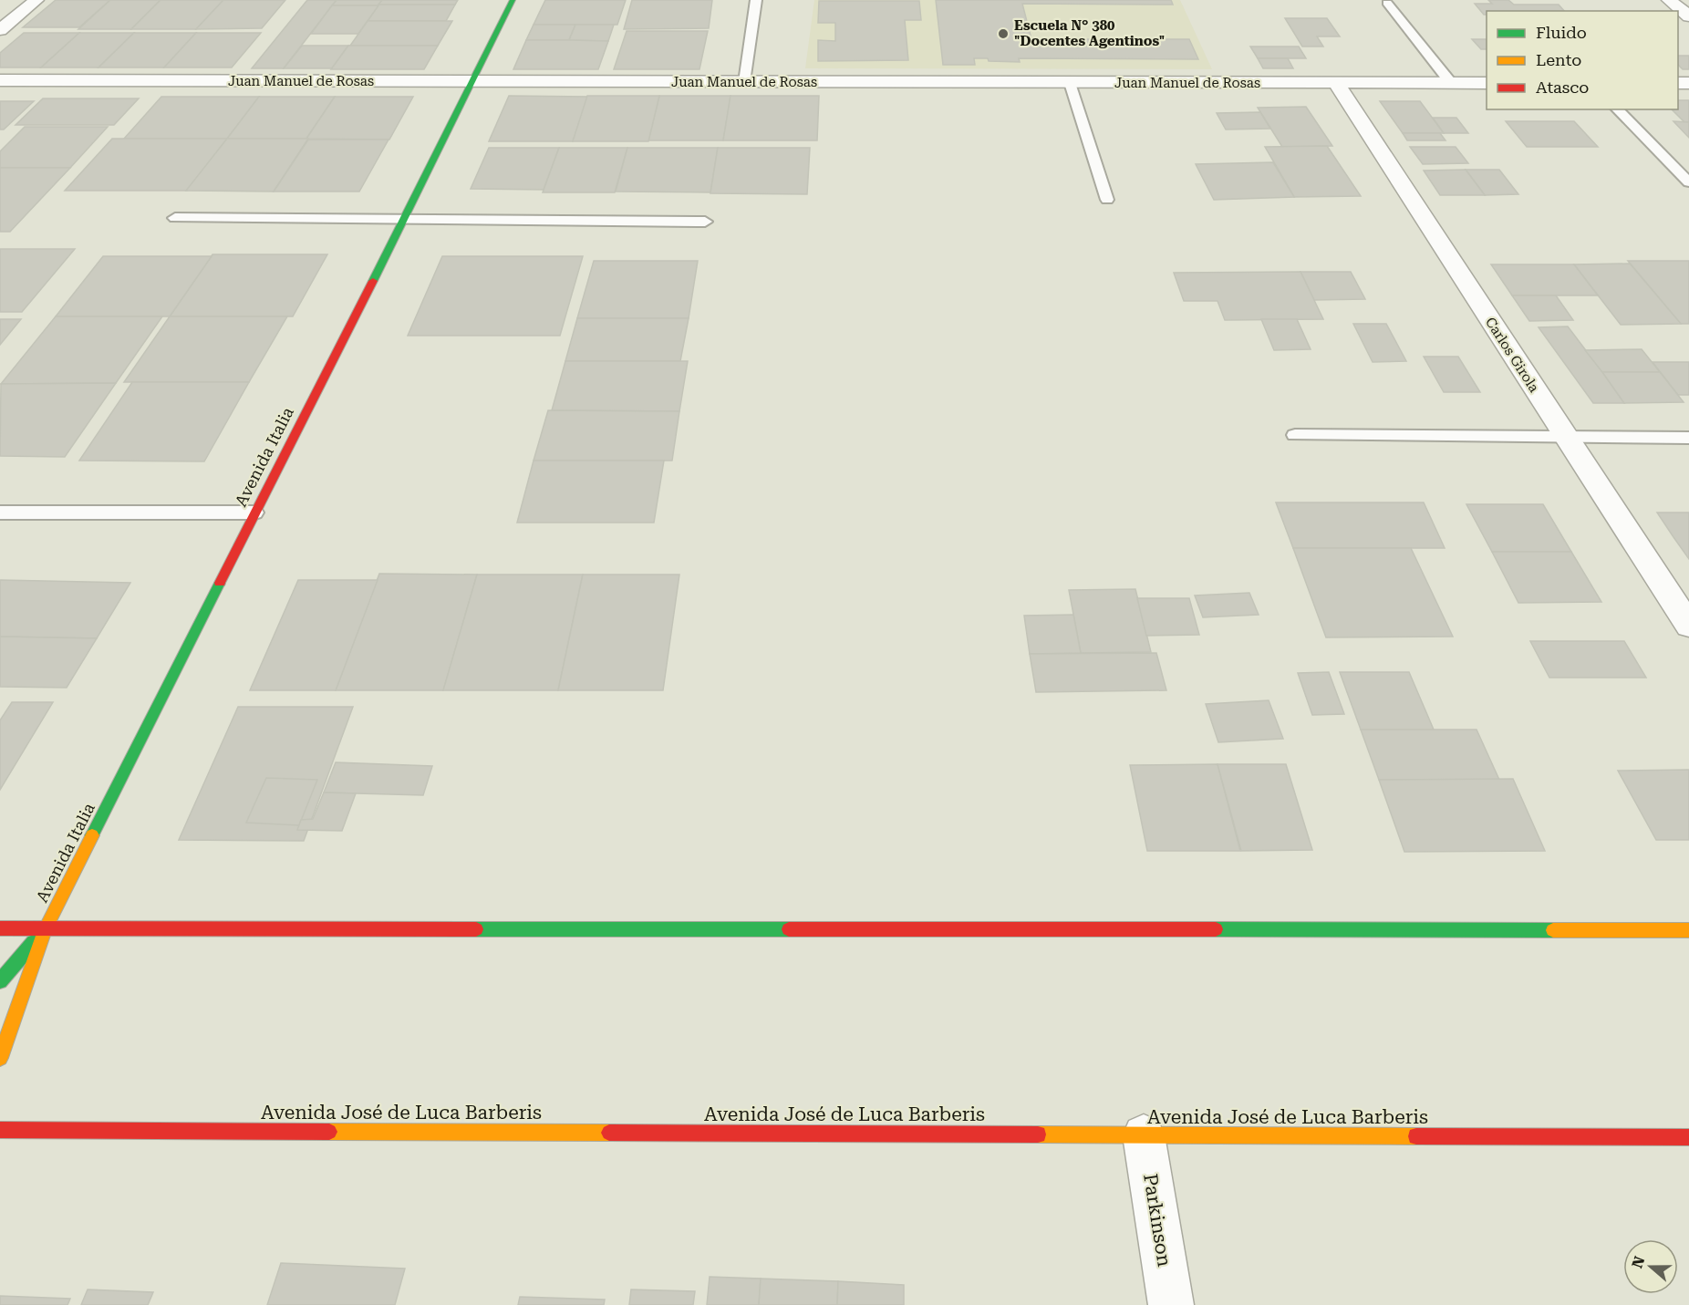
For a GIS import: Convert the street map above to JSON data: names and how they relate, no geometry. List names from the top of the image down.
{
  "streets": {
    "main road": ["Avenida Italia", "Avenida José de Luca Barberis"],
    "street": ["Juan Manuel de Rosas", "Carlos Girola", "Parkinson"]
  },
  "crossings": [
    ["Juan Manuel de Rosas", "Carlos Girola"],
    ["Juan Manuel de Rosas", "Avenida Italia"],
    ["Avenida José de Luca Barberis", "Parkinson"]
  ],
  "places": ["Escuela N° 380 \"Docentes Agentinos\""],
  "legend": ["Fluido", "Lento", "Atasco"],
  "north": "left"
}
